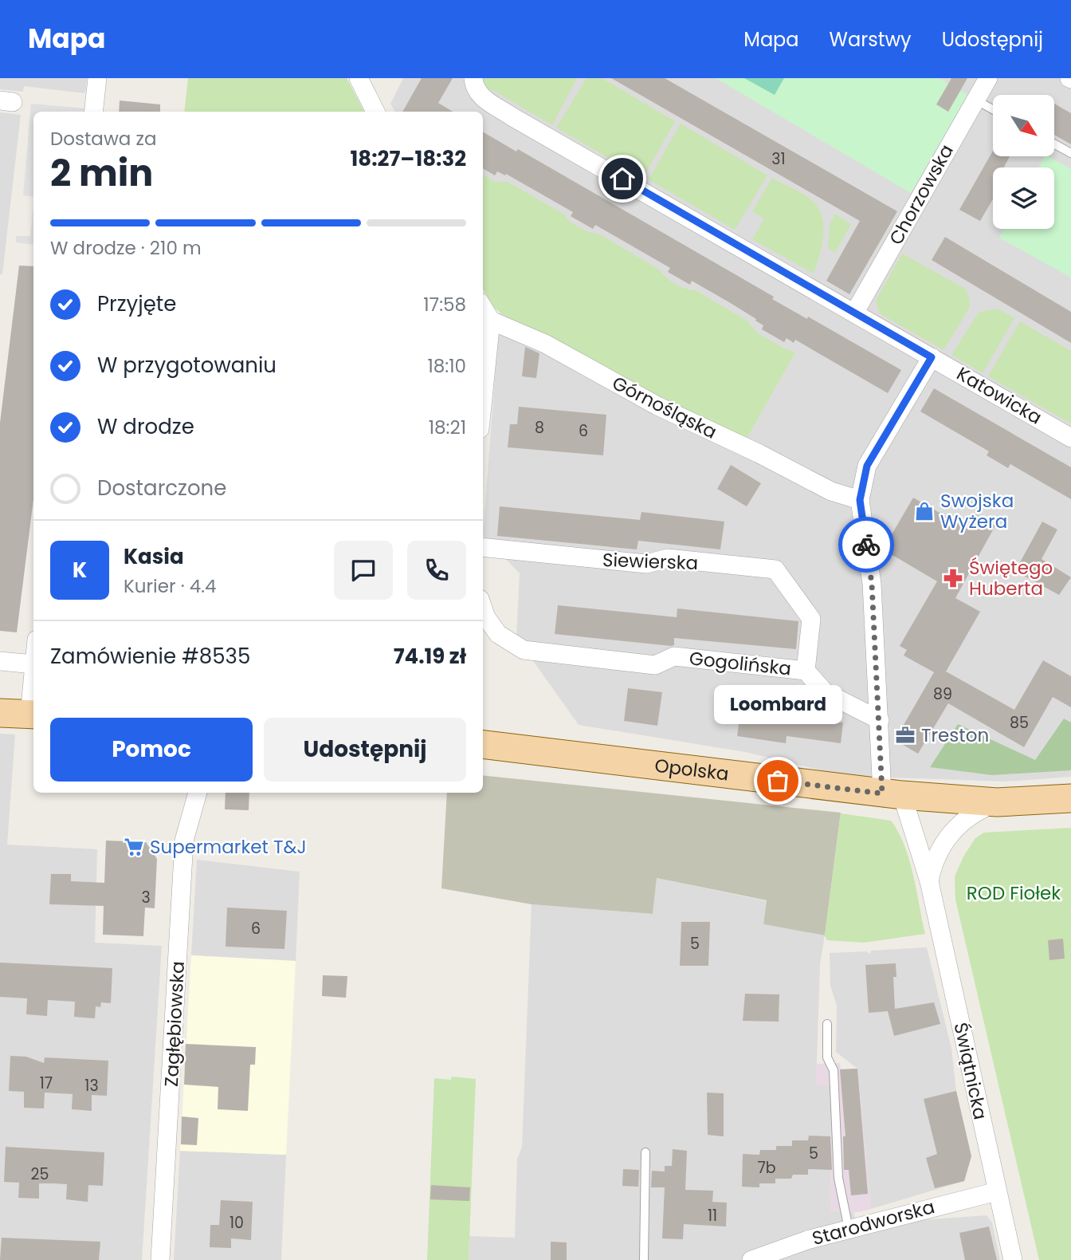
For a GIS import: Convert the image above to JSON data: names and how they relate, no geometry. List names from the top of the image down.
{
  "streets": {
    "main road": ["Opolska"],
    "street": [
      "Chorzowska",
      "Katowicka",
      "Górnośląska",
      "Siewierska",
      "Gogolińska",
      "Zagłębiowska",
      "Świątnicka",
      "Starodworska"
    ]
  },
  "crossings": [
    ["Chorzowska", "Katowicka"],
    ["Katowicka", "Świątnicka"],
    ["Górnośląska", "Świątnicka"],
    ["Siewierska", "Gogolińska"],
    ["Gogolińska", "Świątnicka"],
    ["Opolska", "Świątnicka"],
    ["Świątnicka", "Starodworska"]
  ],
  "parks": ["ROD Fiołek"],
  "places": {
    "shop": ["Swojska Wyżera"],
    "pharmacy": ["Świętego Huberta"],
    "office": ["Treston"],
    "other": ["Loombard"],
    "supermarket": ["Supermarket T&J"]
  },
  "house_numbers": [
    "31",
    "8",
    "6",
    "89",
    "85",
    "3",
    "6",
    "5",
    "17",
    "13",
    "5",
    "7b",
    "25",
    "11",
    "10"
  ],
  "north": "bottom right",
  "page": {
    "header": "Mapa",
    "nav": ["Mapa", "Warstwy", "Udostępnij"],
    "heading": ["2 min", "Dostawa za", "18:27–18:32"],
    "panel": [
      "Kasia",
      "Kurier · 4.4",
      "Zamówienie #8535",
      "74.19 zł"
    ],
    "bar": "W drodze · 210 m",
    "list": [
      ["Przyjęte", "17:58"],
      ["W przygotowaniu", "18:10"],
      ["W drodze", "18:21"],
      "Dostarczone"
    ],
    "round": "K",
    "bubble": "Loombard",
    "buttons": ["Pomoc", "Udostępnij"]
  }
}
